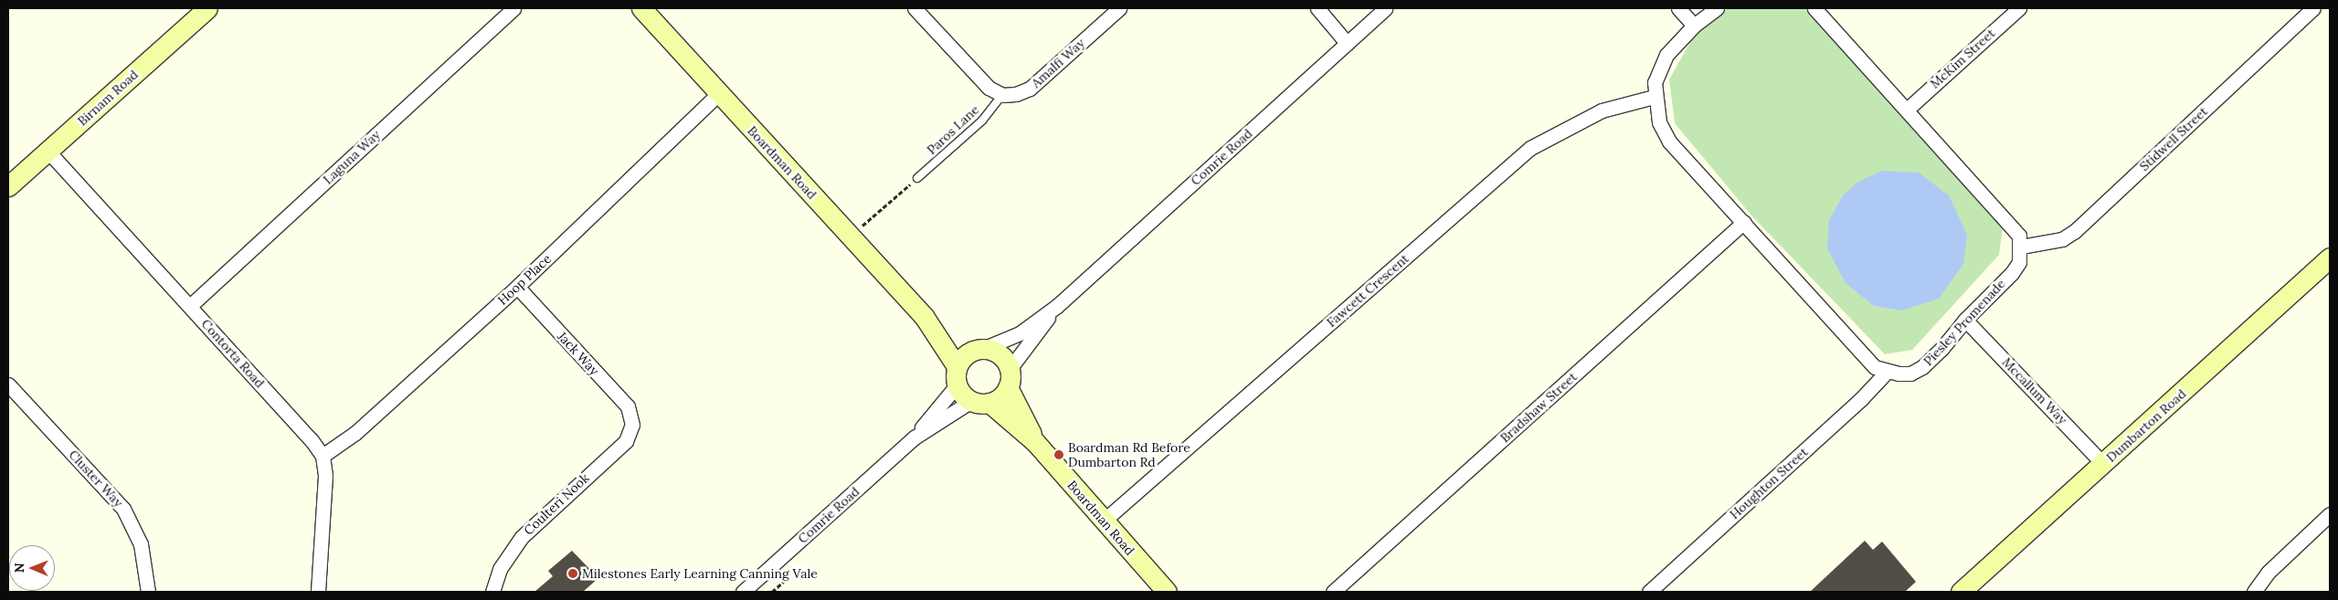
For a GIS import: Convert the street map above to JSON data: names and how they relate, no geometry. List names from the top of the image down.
{
  "streets": {
    "street": [
      "McKim Street",
      "Amalfi Way",
      "Birnam Road",
      "Stidwell Street",
      "Laguna Way",
      "Comrie Road",
      "Boardman Road",
      "Hoop Place",
      "Fawcett Crescent",
      "Piesley Promenade",
      "Contorta Road",
      "Jack Way",
      "Mccallum Way",
      "Bradshaw Street",
      "Dumbarton Road",
      "Cluster Way",
      "Houghton Street",
      "Coulteri Nook"
    ],
    "lane": ["Paros Lane"]
  },
  "crossings": [
    ["Amalfi Way", "Paros Lane"],
    ["Birnam Road", "Contorta Road"],
    ["Stidwell Street", "Piesley Promenade"],
    ["Laguna Way", "Contorta Road"],
    ["Comrie Road", "Boardman Road"],
    ["Boardman Road", "Hoop Place"],
    ["Boardman Road", "Fawcett Crescent"],
    ["Hoop Place", "Contorta Road"],
    ["Hoop Place", "Jack Way"],
    ["Fawcett Crescent", "Piesley Promenade"],
    ["Piesley Promenade", "Mccallum Way"],
    ["Piesley Promenade", "Bradshaw Street"],
    ["Piesley Promenade", "Houghton Street"],
    ["Jack Way", "Coulteri Nook"],
    ["Mccallum Way", "Dumbarton Road"]
  ],
  "places": ["Boardman Rd Before Dumbarton Rd", "Milestones Early Learning Canning Vale"],
  "north": "left"
}
